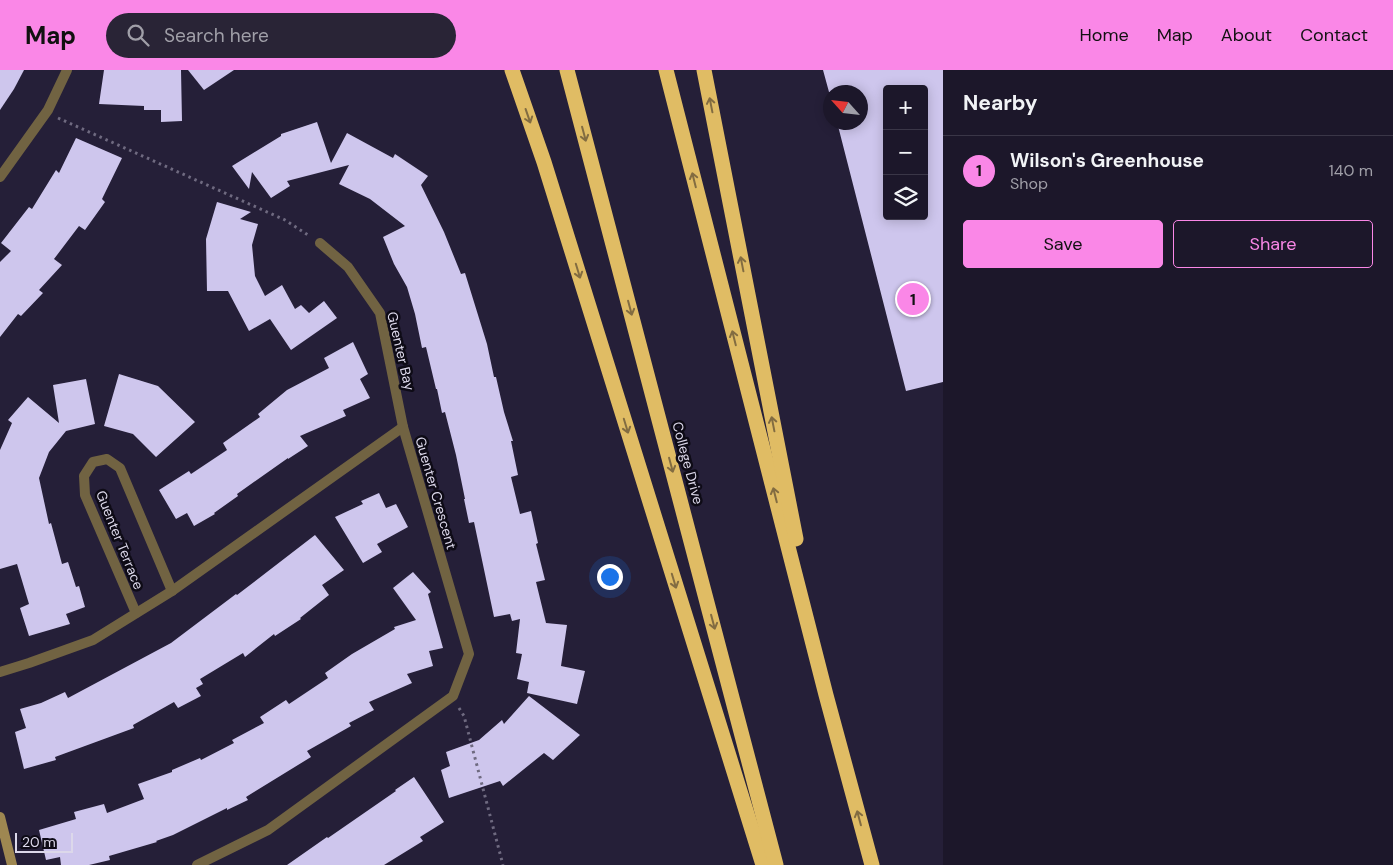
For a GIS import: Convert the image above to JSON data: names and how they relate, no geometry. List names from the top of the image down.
{
  "streets": {
    "highway": ["College Drive"],
    "street": ["Guenter Bay", "Guenter Crescent", "Guenter Terrace"]
  },
  "crossings": [
    ["Guenter Bay", "Guenter Crescent"],
    ["Guenter Crescent", "Guenter Terrace"]
  ],
  "scale_bar": "20 m",
  "north": "top left",
  "page": {
    "header": "Map",
    "search": "Search here",
    "nav": [
      "Home",
      "Map",
      "About",
      "Contact"
    ],
    "heading": "Nearby",
    "map_buttons": ["+", "−"],
    "list": [
      {
        "mark": "1",
        "name": "Wilson's Greenhouse",
        "note": "Shop",
        "value": "140 m"
      }
    ],
    "buttons": ["Save", "Share"],
    "pins": "1",
    "scale": "20 m"
  }
}
